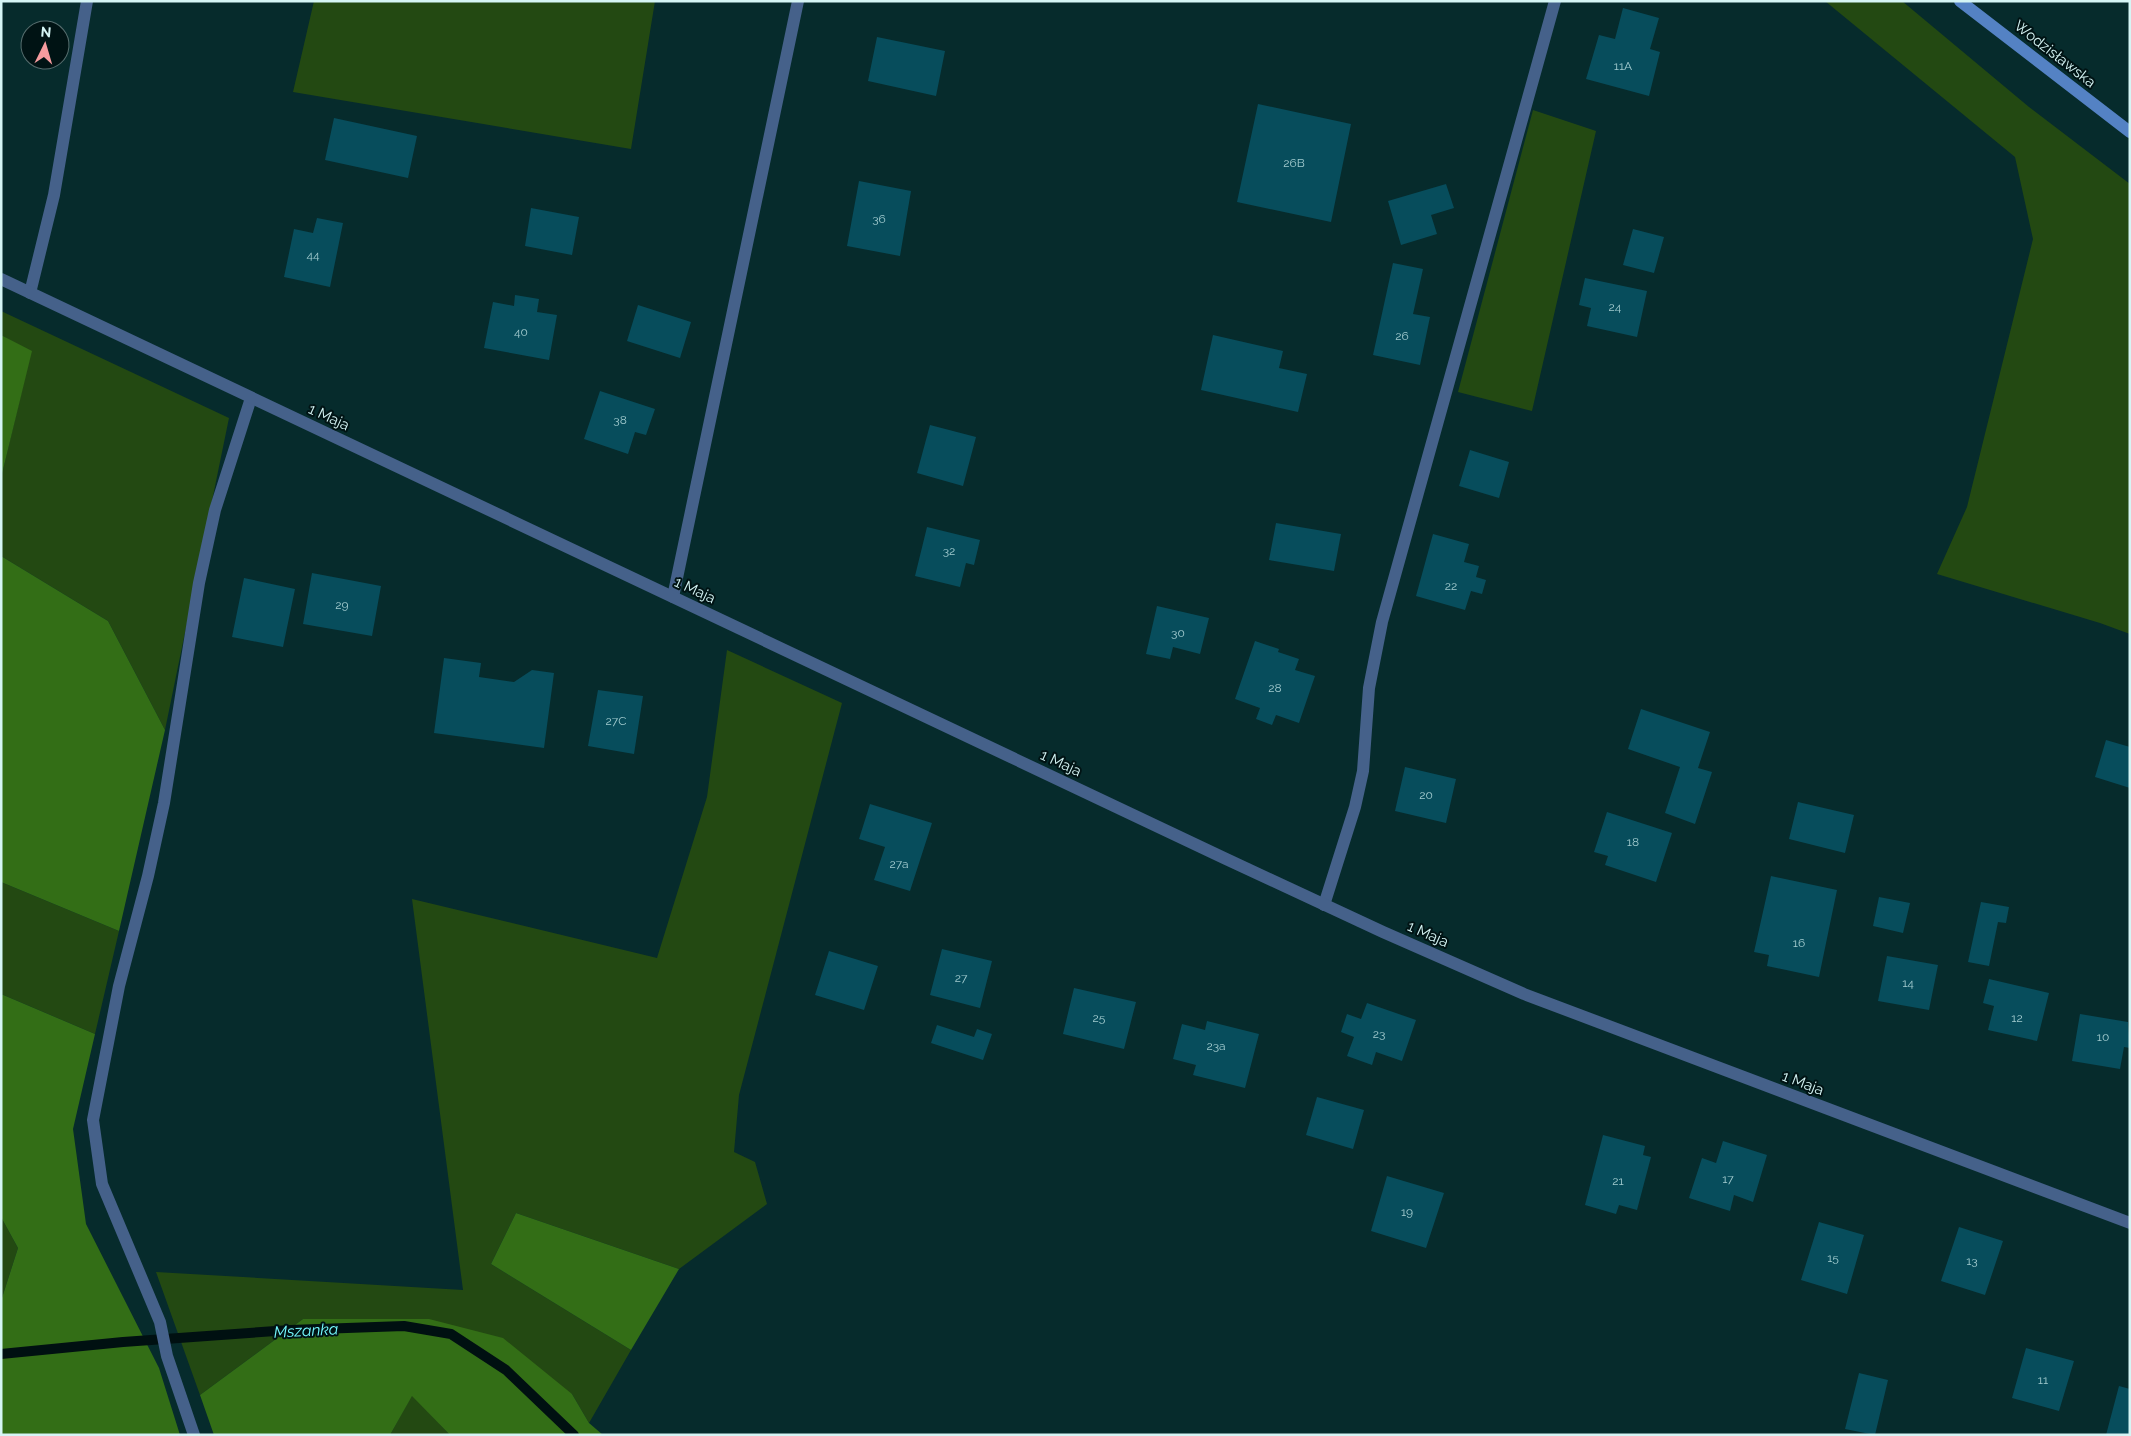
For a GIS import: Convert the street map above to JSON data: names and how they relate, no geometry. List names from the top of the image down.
{
  "streets": {
    "main road": ["Wodzisławska"],
    "street": ["1 Maja"]
  },
  "water": ["Mszanka"],
  "house_numbers": [
    "11A",
    "26B",
    "36",
    "44",
    "24",
    "40",
    "26",
    "38",
    "32",
    "22",
    "29",
    "30",
    "28",
    "27C",
    "20",
    "18",
    "27a",
    "16",
    "27",
    "14",
    "25",
    "12",
    "23",
    "10",
    "23a",
    "17",
    "21",
    "19",
    "15",
    "13",
    "11"
  ],
  "north": "top"
}
